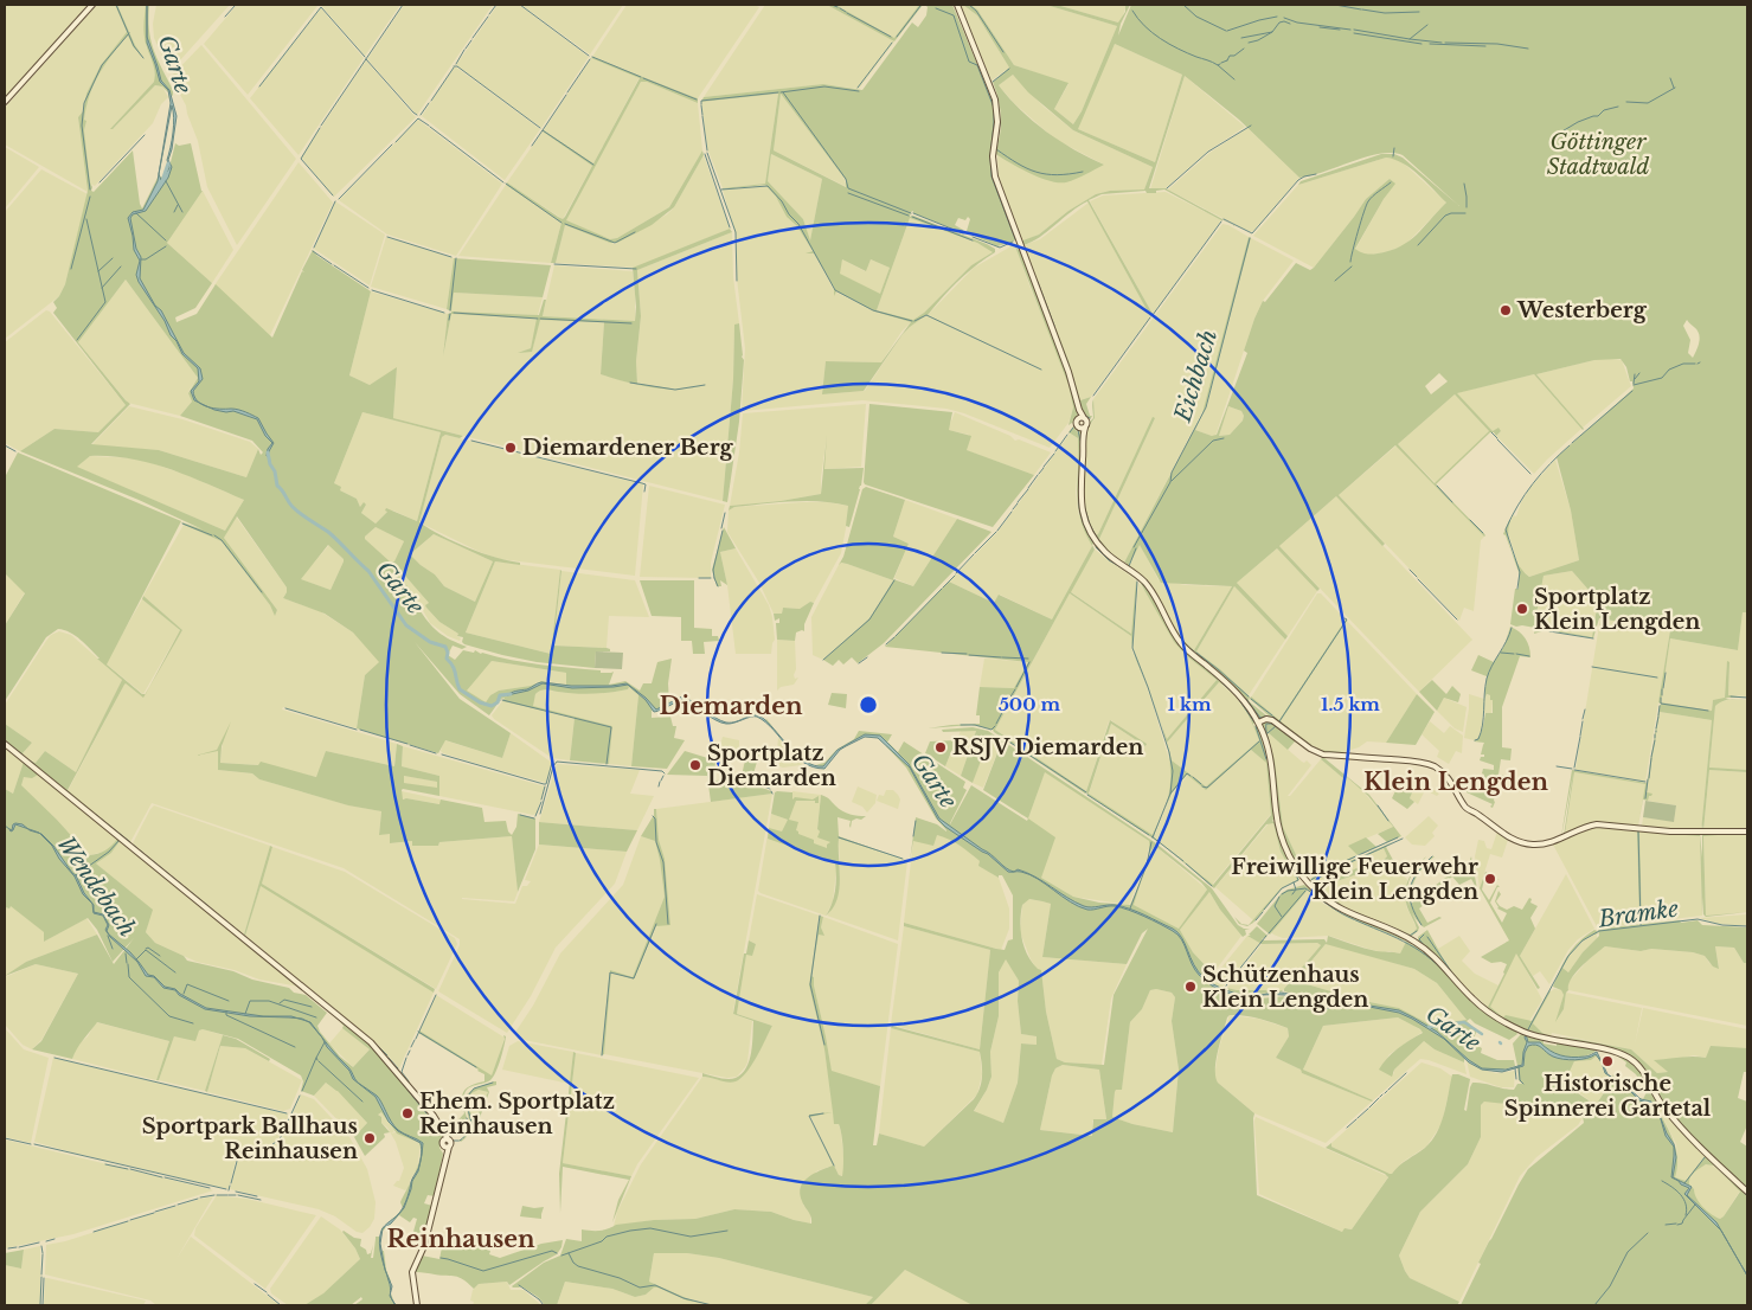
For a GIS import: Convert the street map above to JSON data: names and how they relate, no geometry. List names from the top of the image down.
{
  "districts": ["Diemarden", "Klein Lengden", "Reinhausen"],
  "water": [
    "Garte",
    "Eichbach",
    "Wendebach",
    "Bramke"
  ],
  "parks": ["Göttinger Stadtwald"],
  "places": [
    "Westerberg",
    "Diemardener Berg",
    "Sportplatz Klein Lengden",
    "RSJV Diemarden",
    "Sportplatz Diemarden",
    "Freiwillige Feuerwehr Klein Lengden",
    "Schützenhaus Klein Lengden",
    "Historische Spinnerei Gartetal",
    "Ehem. Sportplatz Reinhausen",
    "Sportpark Ballhaus Reinhausen"
  ],
  "rings": ["500 m", "1 km", "1.5 km"]
}
